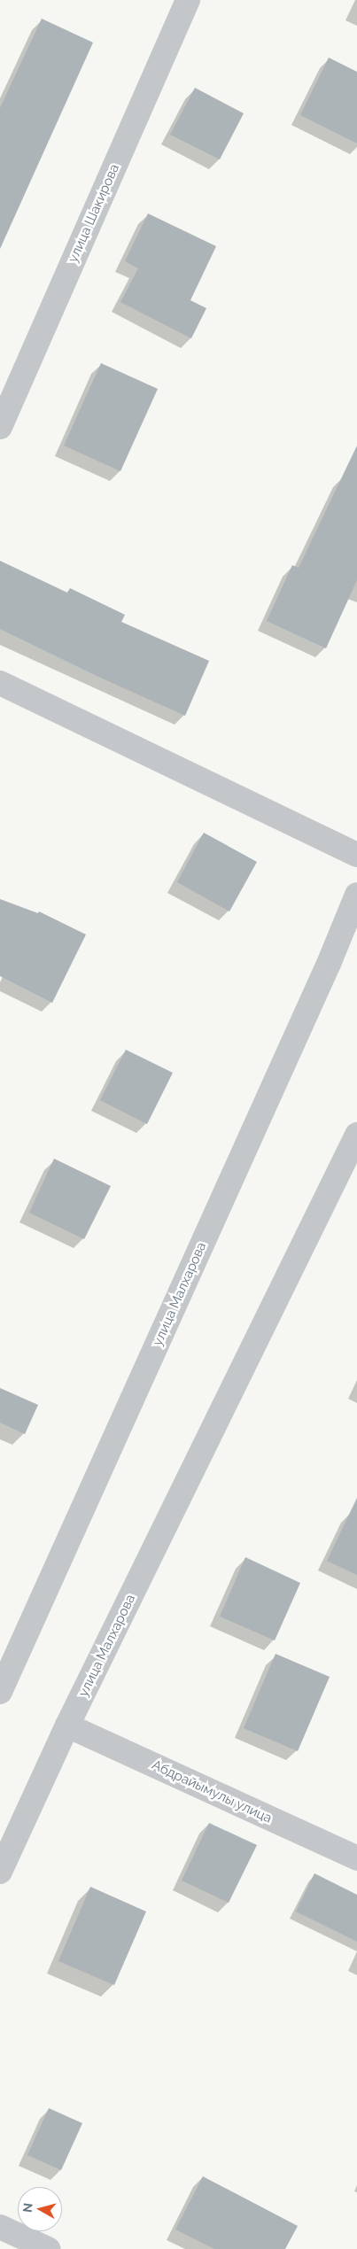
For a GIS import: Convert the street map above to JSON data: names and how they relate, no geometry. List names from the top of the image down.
{
  "streets": {
    "street": ["улица Шакирова", "улица Малхарова", "Абдрайымулы улица"]
  },
  "crossings": [
    ["улица Малхарова", "Абдрайымулы улица"]
  ],
  "north": "left"
}
